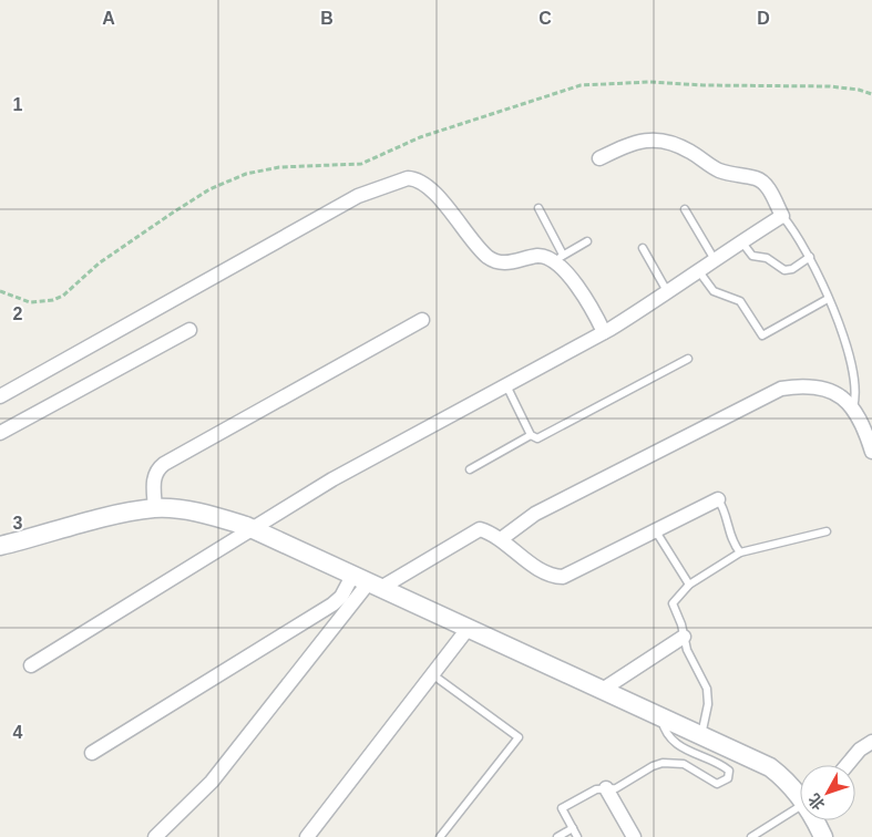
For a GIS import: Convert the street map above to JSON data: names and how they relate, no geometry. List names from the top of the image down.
{
  "north": "bottom left",
  "grid": {
    "columns": [
      "A",
      "B",
      "C",
      "D"
    ],
    "rows": [
      "1",
      "2",
      "3",
      "4"
    ]
  }
}
